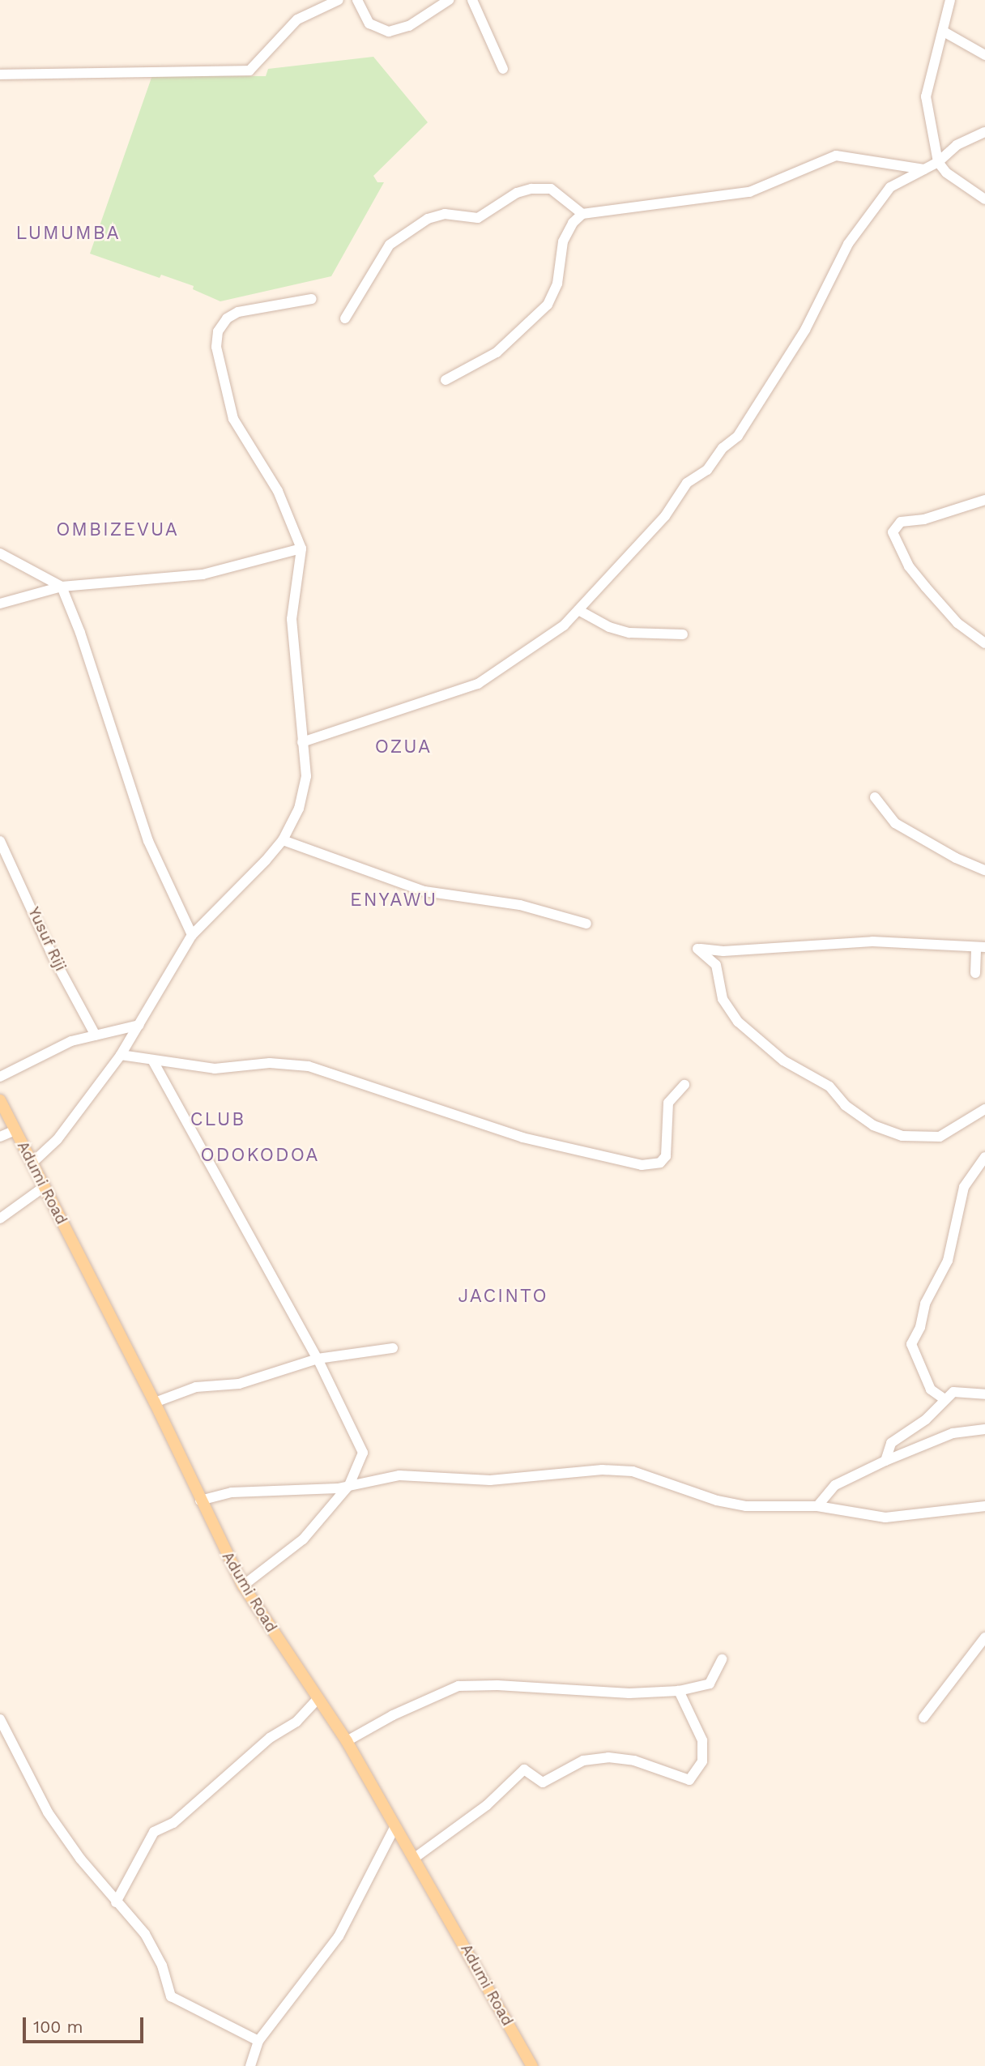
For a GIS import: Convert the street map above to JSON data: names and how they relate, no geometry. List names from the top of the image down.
{
  "streets": {
    "main road": ["Adumi Road"],
    "street": ["Yusuf Riji"]
  },
  "districts": [
    "LUMUMBA",
    "OMBIZEVUA",
    "OZUA",
    "ENYAWU",
    "CLUB",
    "ODOKODOA",
    "JACINTO"
  ],
  "scale_bar": "100 m"
}
